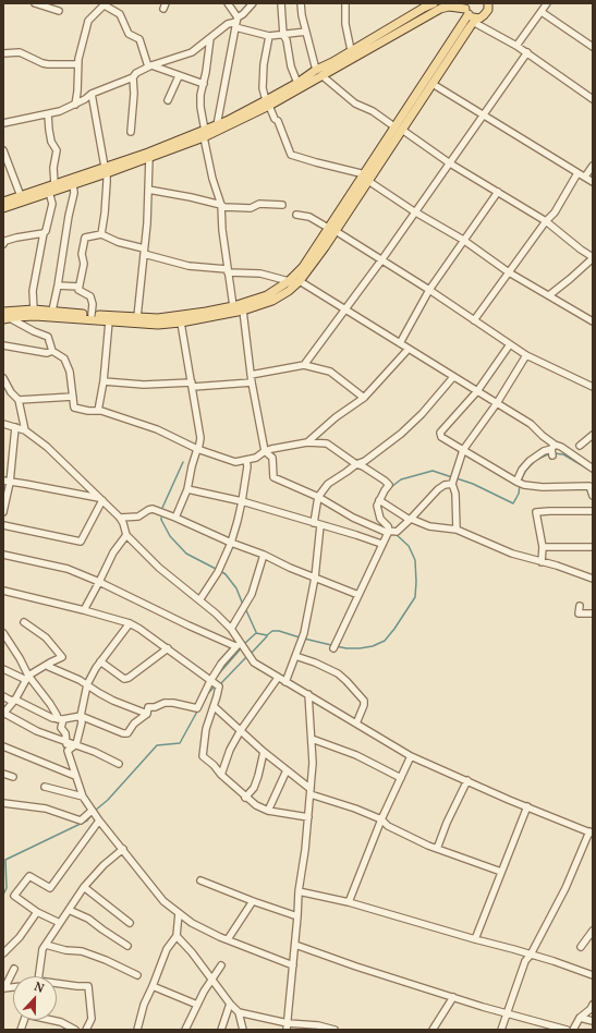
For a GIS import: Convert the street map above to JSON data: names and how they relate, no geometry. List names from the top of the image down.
{
  "north": "top"
}
